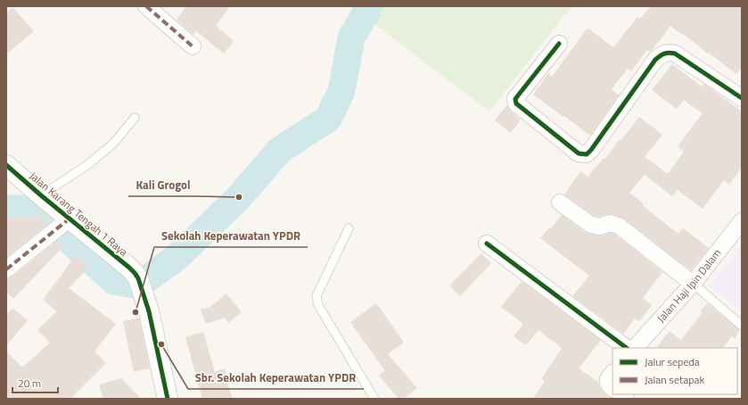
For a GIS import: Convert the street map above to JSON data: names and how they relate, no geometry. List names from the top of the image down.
{
  "streets": {
    "street": ["Jalan Karang Tengah 1 Raya", "Jalan Haji Ipin Dalam"]
  },
  "places": ["Kali Grogol", "Sekolah Keperawatan YPDR", "Sbr. Sekolah Keperawatan YPDR"],
  "legend": ["Jalur sepeda", "Jalan setapak"],
  "scale_bar": "20 m"
}
